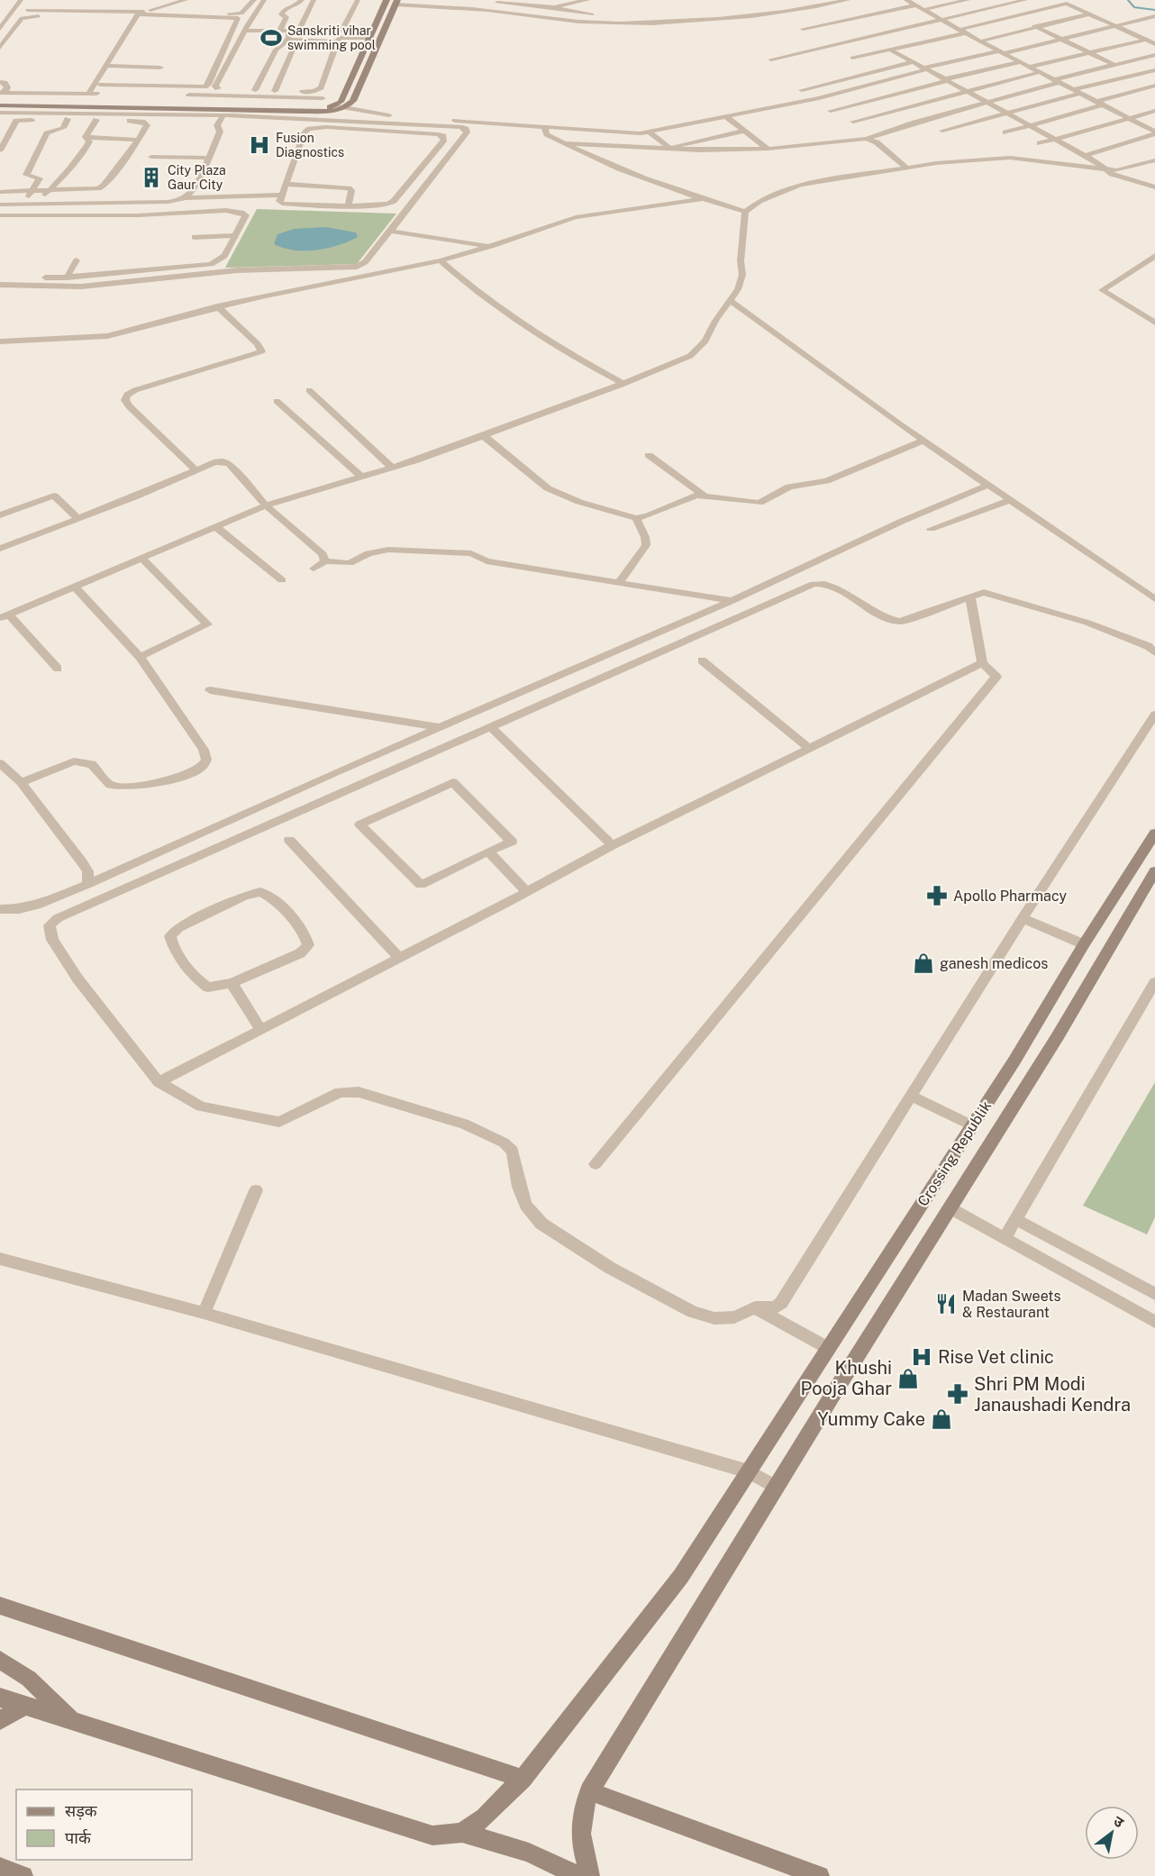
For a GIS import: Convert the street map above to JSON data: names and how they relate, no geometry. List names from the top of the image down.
{
  "streets": {
    "street": ["Crossing Republik"]
  },
  "places": {
    "sports": ["Sanskriti vihar swimming pool"],
    "hospital": ["Fusion Diagnostics", "Rise Vet clinic"],
    "building": ["City Plaza Gaur City"],
    "pharmacy": ["Apollo Pharmacy", "Shri PM Modi Janaushadi Kendra"],
    "shop": ["ganesh medicos", "Khushi Pooja Ghar", "Yummy Cake"],
    "restaurant": ["Madan Sweets & Restaurant"]
  },
  "legend": ["सड़क", "पार्क"],
  "north": "top right"
}
